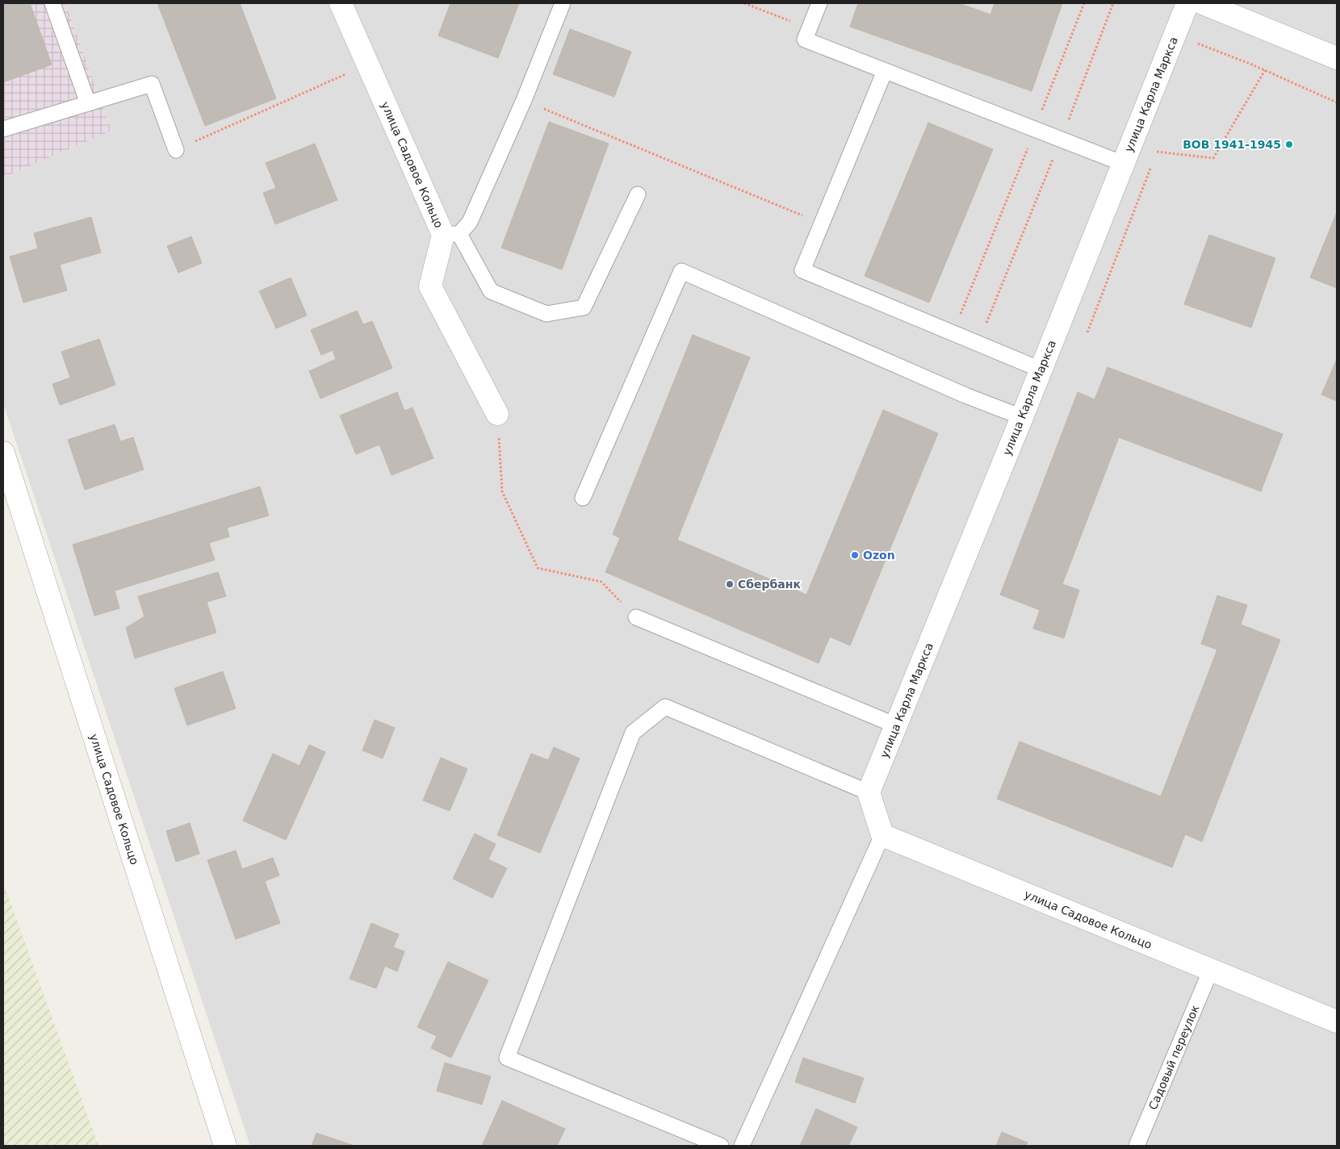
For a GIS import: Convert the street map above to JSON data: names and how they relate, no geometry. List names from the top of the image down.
{
  "streets": {
    "street": ["улица Карла Маркса", "улица Садовое Кольцо"],
    "lane": ["Садовый переулок"]
  },
  "crossings": [
    ["улица Садовое Кольцо", "Садовый переулок"]
  ],
  "places": ["ВОВ 1941-1945", "Ozon", "Сбербанк"]
}
